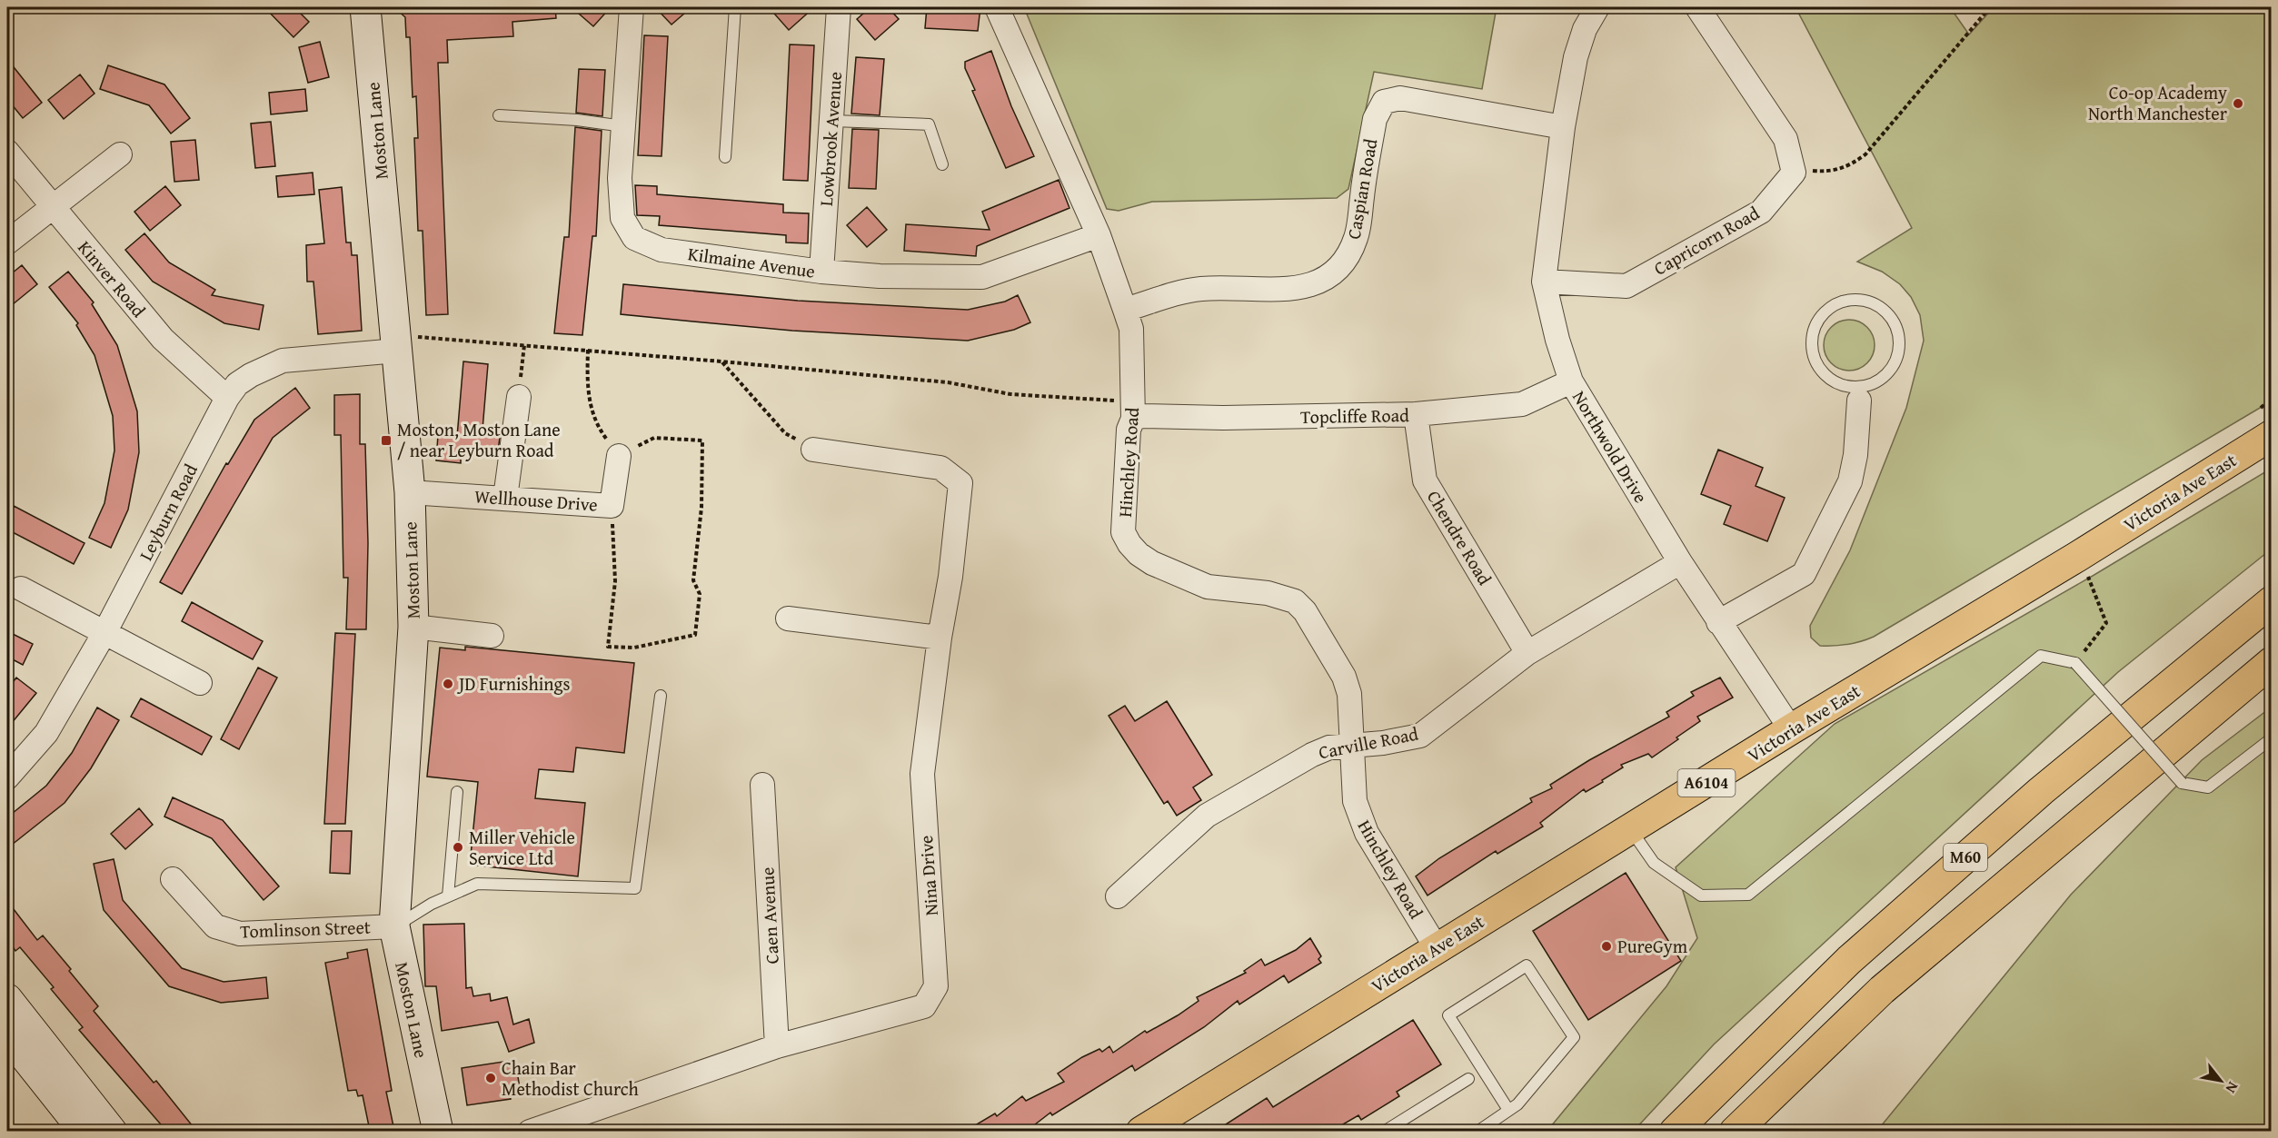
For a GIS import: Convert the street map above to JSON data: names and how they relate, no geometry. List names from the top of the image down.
{
  "streets": {
    "main road": ["Victoria Ave East", "A6104", "M60"],
    "street": [
      "Moston Lane",
      "Lowbrook Avenue",
      "Caspian Road",
      "Capricorn Road",
      "Kilmaine Avenue",
      "Kinver Road",
      "Topcliffe Road",
      "Northwold Drive",
      "Hinchley Road",
      "Wellhouse Drive",
      "Leyburn Road",
      "Chendre Road",
      "Carville Road",
      "Nina Drive",
      "Caen Avenue",
      "Tomlinson Street"
    ]
  },
  "crossings": [
    ["Moston Lane", "Wellhouse Drive"],
    ["Moston Lane", "Leyburn Road"],
    ["Moston Lane", "Tomlinson Street"],
    ["Lowbrook Avenue", "Kilmaine Avenue"],
    ["Caspian Road", "Northwold Drive"],
    ["Caspian Road", "Hinchley Road"],
    ["Capricorn Road", "Northwold Drive"],
    ["Kilmaine Avenue", "Hinchley Road"],
    ["Kinver Road", "Leyburn Road"],
    ["Topcliffe Road", "Northwold Drive"],
    ["Topcliffe Road", "Hinchley Road"],
    ["Topcliffe Road", "Chendre Road"],
    ["Northwold Drive", "Victoria Ave East"],
    ["Northwold Drive", "Carville Road"],
    ["Hinchley Road", "Victoria Ave East"],
    ["Hinchley Road", "Carville Road"],
    ["Chendre Road", "Carville Road"],
    ["Nina Drive", "Caen Avenue"]
  ],
  "places": {
    "other": [
      "Co-op Academy North Manchester",
      "JD Furnishings",
      "Miller Vehicle Service Ltd",
      "PureGym",
      "Chain Bar Methodist Church"
    ],
    "transit": ["Moston, Moston Lane / near Leyburn Road"]
  },
  "north": "bottom right"
}
